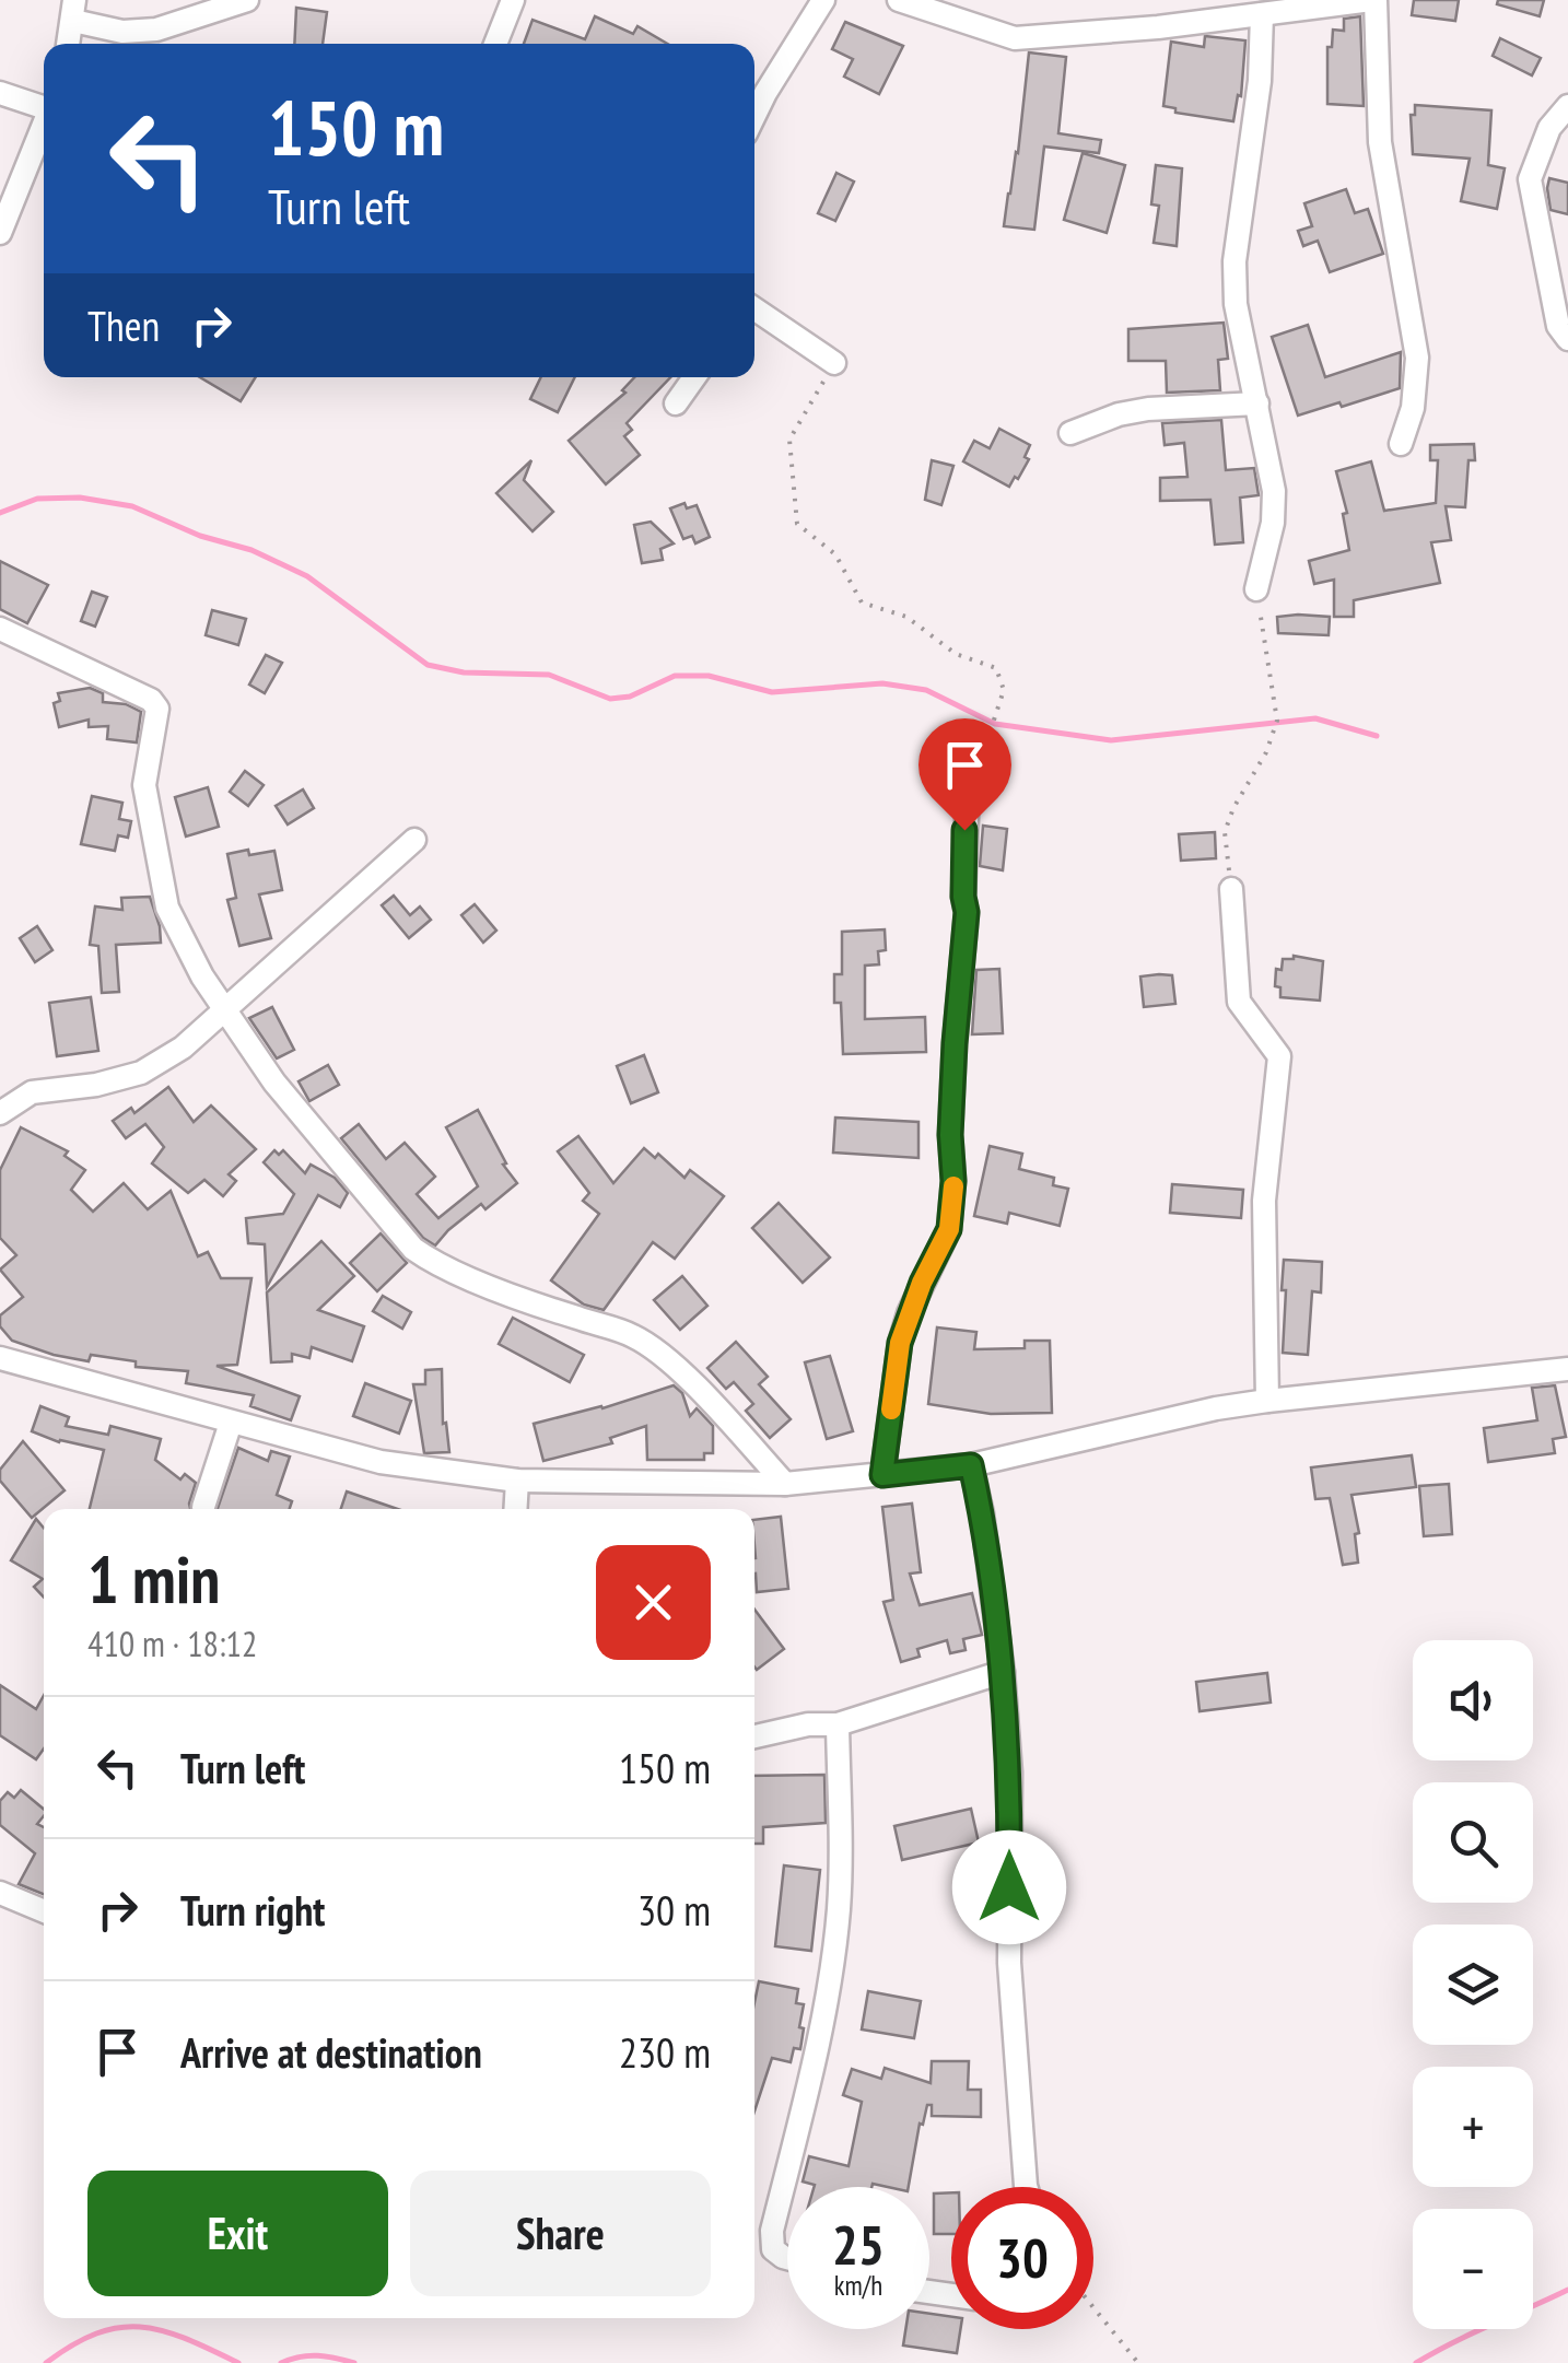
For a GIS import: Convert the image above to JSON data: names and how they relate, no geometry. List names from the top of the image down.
{
  "page": {
    "turn": ["150 m", "Turn left"],
    "then": "Then",
    "heading": ["1 min", "410 m · 18:12"],
    "map_buttons": ["+", "−"],
    "list": [
      {
        "name": "Turn left",
        "value": "150 m"
      },
      {
        "name": "Turn right",
        "value": "30 m"
      },
      {
        "name": "Arrive at destination",
        "value": "230 m"
      }
    ],
    "buttons": ["Exit", "Share"],
    "speed": "25 km/h",
    "limit": "30"
  }
}
